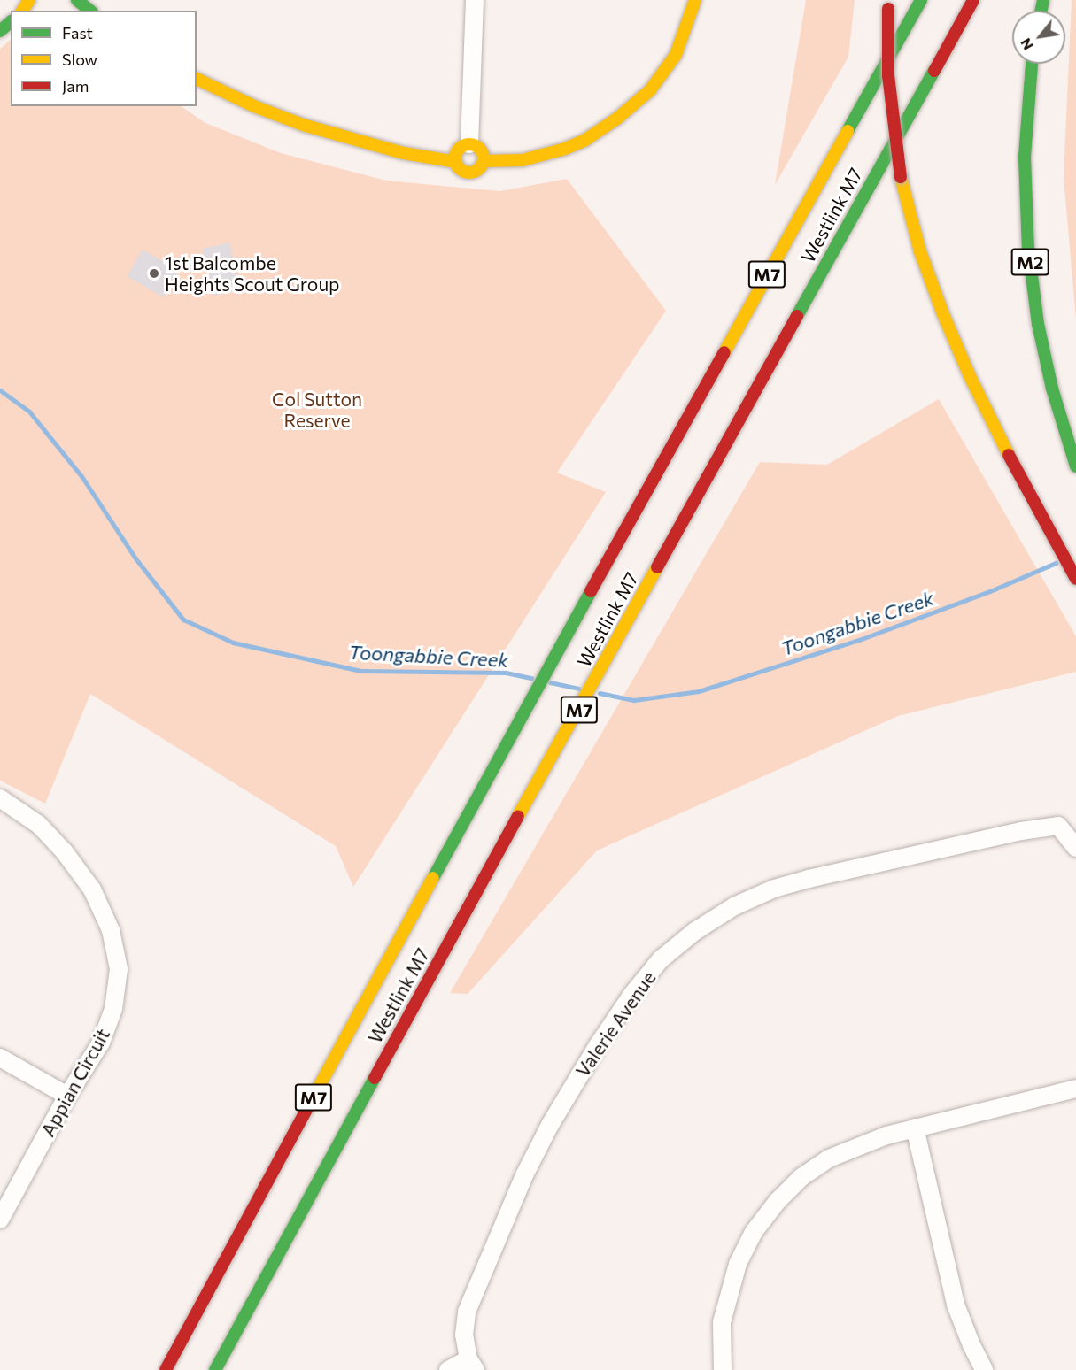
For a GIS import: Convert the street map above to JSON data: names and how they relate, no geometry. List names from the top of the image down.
{
  "streets": {
    "main road": ["Westlink M7", "M2", "M7"],
    "street": ["Valerie Avenue", "Appian Circuit"]
  },
  "water": ["Toongabbie Creek"],
  "parks": ["Col Sutton Reserve"],
  "places": ["1st Balcombe Heights Scout Group"],
  "legend": ["Fast", "Slow", "Jam"],
  "north": "bottom left"
}
